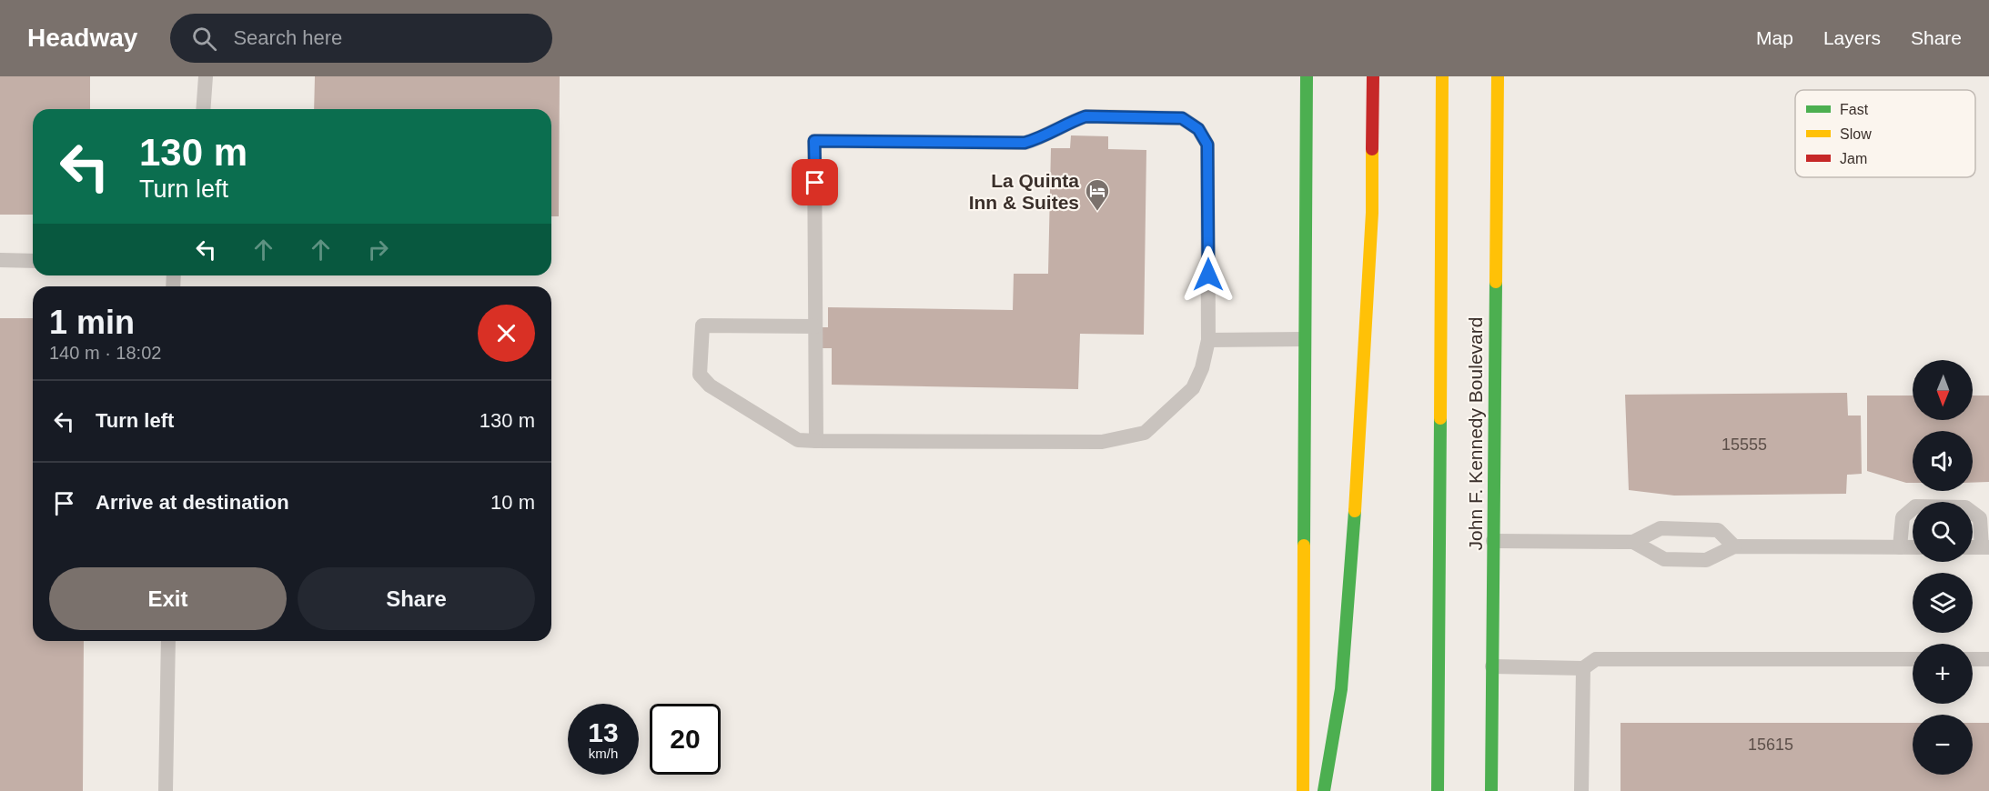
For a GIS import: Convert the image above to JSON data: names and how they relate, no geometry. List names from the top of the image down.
{
  "streets": {
    "main road": ["John F. Kennedy Boulevard"]
  },
  "places": {
    "hotel": ["La Quinta Inn & Suites"]
  },
  "house_numbers": ["15555", "15615"],
  "legend": ["Fast", "Slow", "Jam"],
  "north": "bottom",
  "page": {
    "header": "Headway",
    "search": "Search here",
    "nav": ["Map", "Layers", "Share"],
    "turn": ["130 m", "Turn left"],
    "heading": ["1 min", "140 m · 18:02"],
    "map_buttons": ["+", "−"],
    "list": [
      {
        "name": "Turn left",
        "value": "130 m"
      },
      {
        "name": "Arrive at destination",
        "value": "10 m"
      }
    ],
    "buttons": ["Exit", "Share"],
    "speed": "13 km/h",
    "limit": "20"
  }
}
